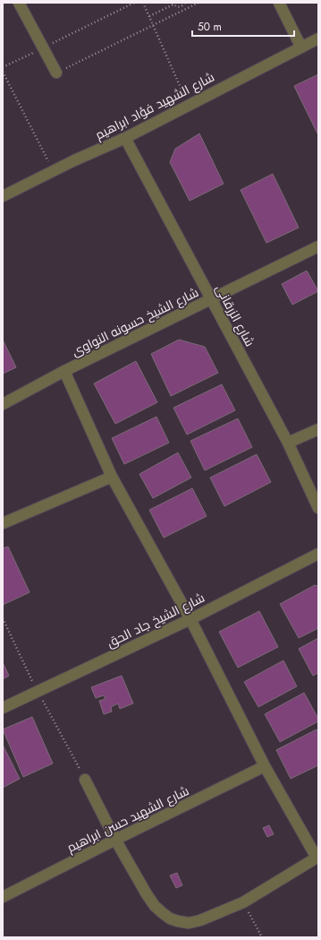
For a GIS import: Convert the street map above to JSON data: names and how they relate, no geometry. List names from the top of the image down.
{
  "streets": {
    "street": [
      "شارع الشهيد فؤاد ابراهيم",
      "شارع الزرقانى",
      "شارع الشيخ حسونه النواوى",
      "شارع الشيخ جاد الحق",
      "شارع الشهيد حسن ابراهيم"
    ]
  },
  "crossings": [
    ["شارع الشهيد فؤاد ابراهيم", "شارع الزرقانى"],
    ["شارع الزرقانى", "شارع الشيخ حسونه النواوى"]
  ],
  "scale_bar": "50 m"
}
